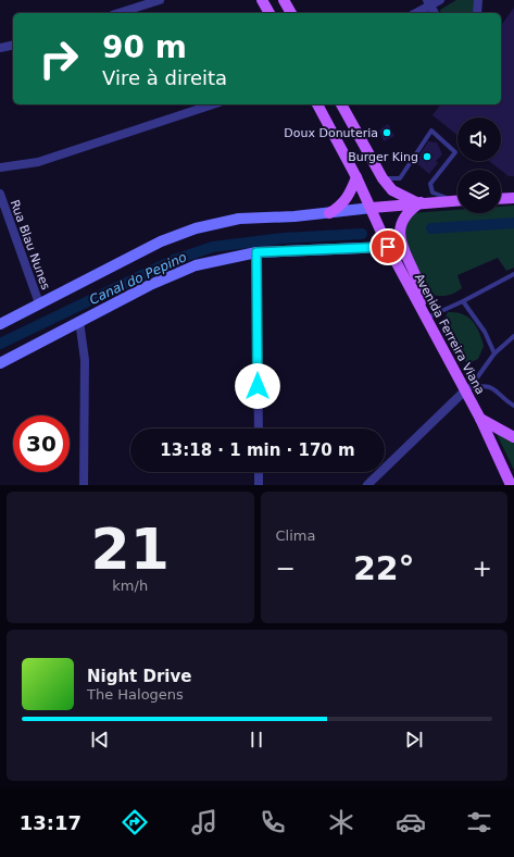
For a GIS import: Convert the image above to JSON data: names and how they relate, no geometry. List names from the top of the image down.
{
  "streets": {
    "main road": ["Avenida Ferreira Viana"],
    "street": ["Rua Blau Nunes"]
  },
  "water": ["Canal do Pepino"],
  "places": ["Doux Donuteria", "Burger King"],
  "page": {
    "turn": ["90 m", "Vire à direita"],
    "limit": "30",
    "trip": "13:18 · 1 min · 170 m",
    "tile": [
      ["21", "km/h"],
      "Clima"
    ],
    "heat": ["−", "22°", "+"],
    "song": ["Night Drive", "The Halogens"],
    "tabs": "13:17"
  }
}
